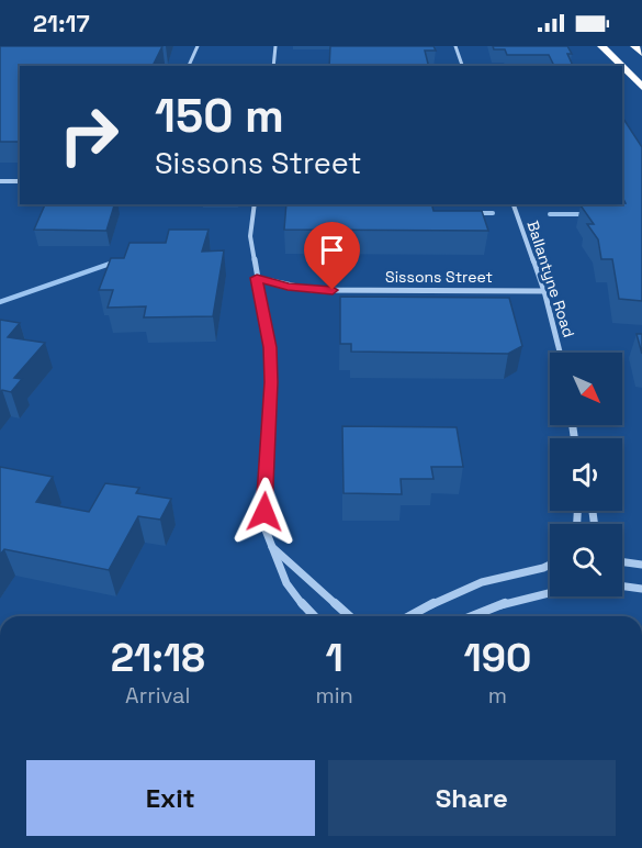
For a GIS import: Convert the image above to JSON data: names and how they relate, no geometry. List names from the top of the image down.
{
  "streets": {
    "street": ["Sissons Street", "Ballantyne Road"]
  },
  "crossings": [
    ["Sissons Street", "Ballantyne Road"]
  ],
  "north": "bottom right",
  "page": {
    "status": "21:17",
    "turn": ["150 m", "Sissons Street"],
    "eta": [
      "21:18",
      "Arrival",
      "1",
      "min",
      "190",
      "m"
    ],
    "buttons": ["Exit", "Share"]
  }
}
